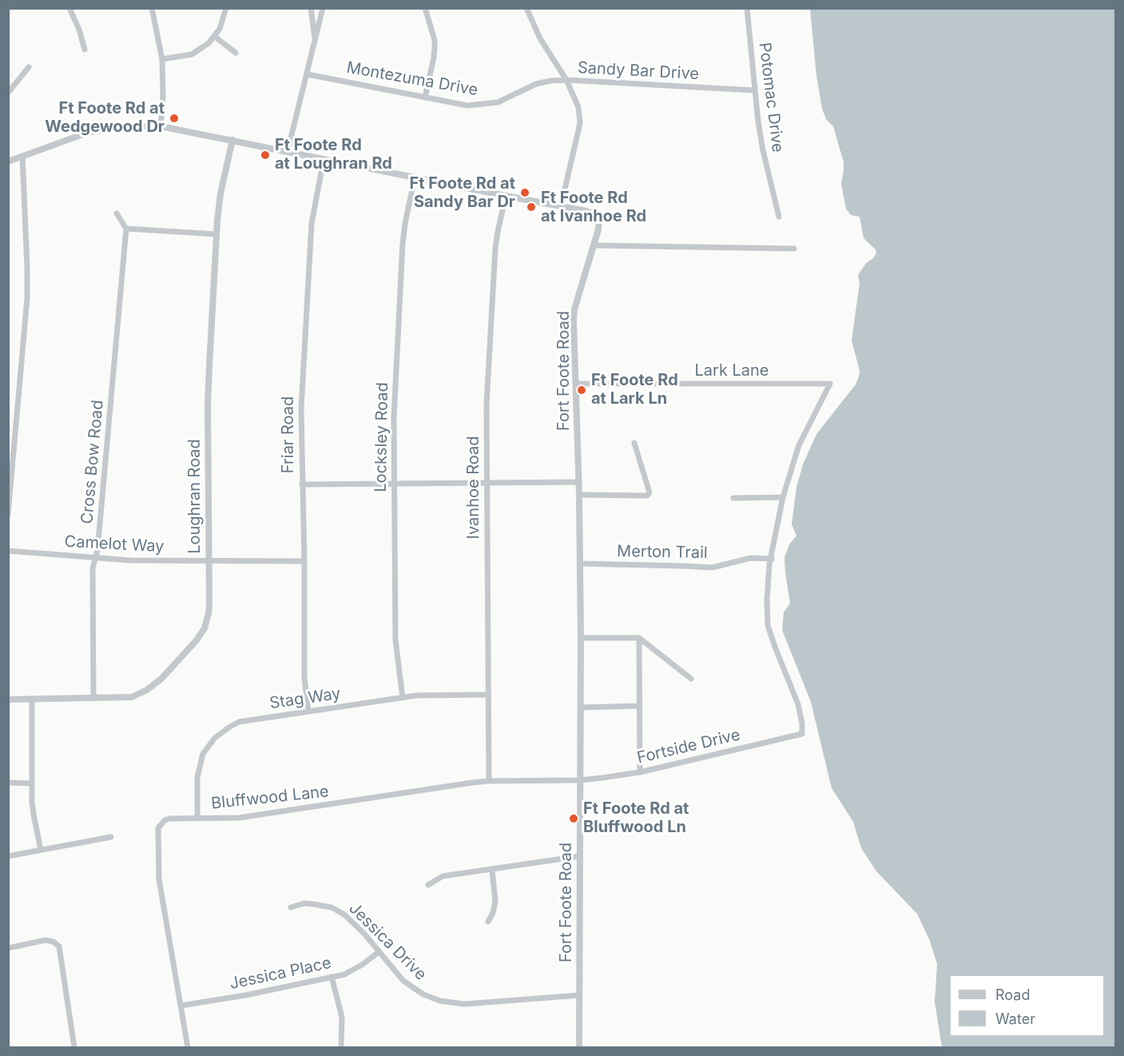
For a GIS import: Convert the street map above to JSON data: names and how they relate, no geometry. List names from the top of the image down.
{
  "streets": {
    "street": [
      "Sandy Bar Drive",
      "Montezuma Drive",
      "Potomac Drive",
      "Fort Foote Road",
      "Lark Lane",
      "Friar Road",
      "Locksley Road",
      "Cross Bow Road",
      "Ivanhoe Road",
      "Loughran Road",
      "Camelot Way",
      "Merton Trail",
      "Stag Way",
      "Fortside Drive",
      "Bluffwood Lane",
      "Jessica Drive",
      "Jessica Place"
    ]
  },
  "crossings": [
    ["Sandy Bar Drive", "Montezuma Drive"],
    ["Sandy Bar Drive", "Potomac Drive"],
    ["Sandy Bar Drive", "Fort Foote Road"],
    ["Fort Foote Road", "Lark Lane"],
    ["Fort Foote Road", "Friar Road"],
    ["Fort Foote Road", "Locksley Road"],
    ["Fort Foote Road", "Ivanhoe Road"],
    ["Fort Foote Road", "Loughran Road"],
    ["Fort Foote Road", "Merton Trail"],
    ["Fort Foote Road", "Fortside Drive"],
    ["Fort Foote Road", "Bluffwood Lane"],
    ["Fort Foote Road", "Jessica Drive"],
    ["Friar Road", "Camelot Way"],
    ["Friar Road", "Stag Way"],
    ["Locksley Road", "Stag Way"],
    ["Cross Bow Road", "Loughran Road"],
    ["Cross Bow Road", "Camelot Way"],
    ["Ivanhoe Road", "Stag Way"],
    ["Ivanhoe Road", "Bluffwood Lane"],
    ["Loughran Road", "Camelot Way"],
    ["Merton Trail", "Fortside Drive"],
    ["Stag Way", "Bluffwood Lane"],
    ["Fortside Drive", "Bluffwood Lane"],
    ["Bluffwood Lane", "Jessica Place"],
    ["Jessica Drive", "Jessica Place"]
  ],
  "places": [
    "Ft Foote Rd at Wedgewood Dr",
    "Ft Foote Rd at Loughran Rd",
    "Ft Foote Rd at Sandy Bar Dr",
    "Ft Foote Rd at Ivanhoe Rd",
    "Ft Foote Rd at Lark Ln",
    "Ft Foote Rd at Bluffwood Ln"
  ],
  "legend": ["Road", "Water"]
}
